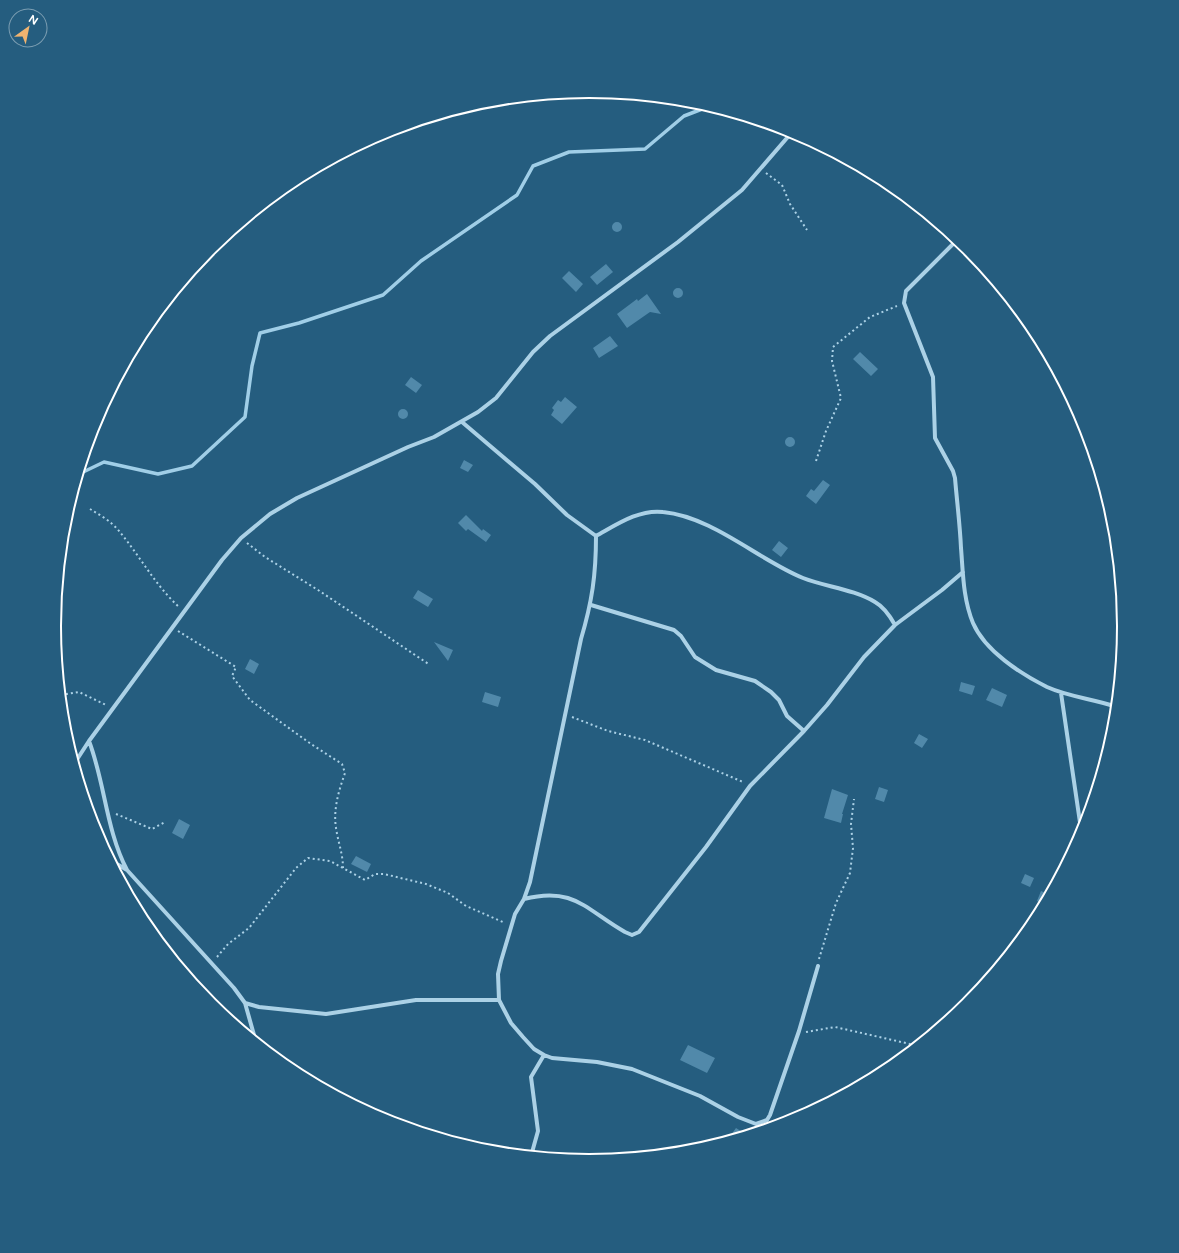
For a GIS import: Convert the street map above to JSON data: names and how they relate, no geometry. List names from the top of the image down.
{
  "north": "top right"
}
